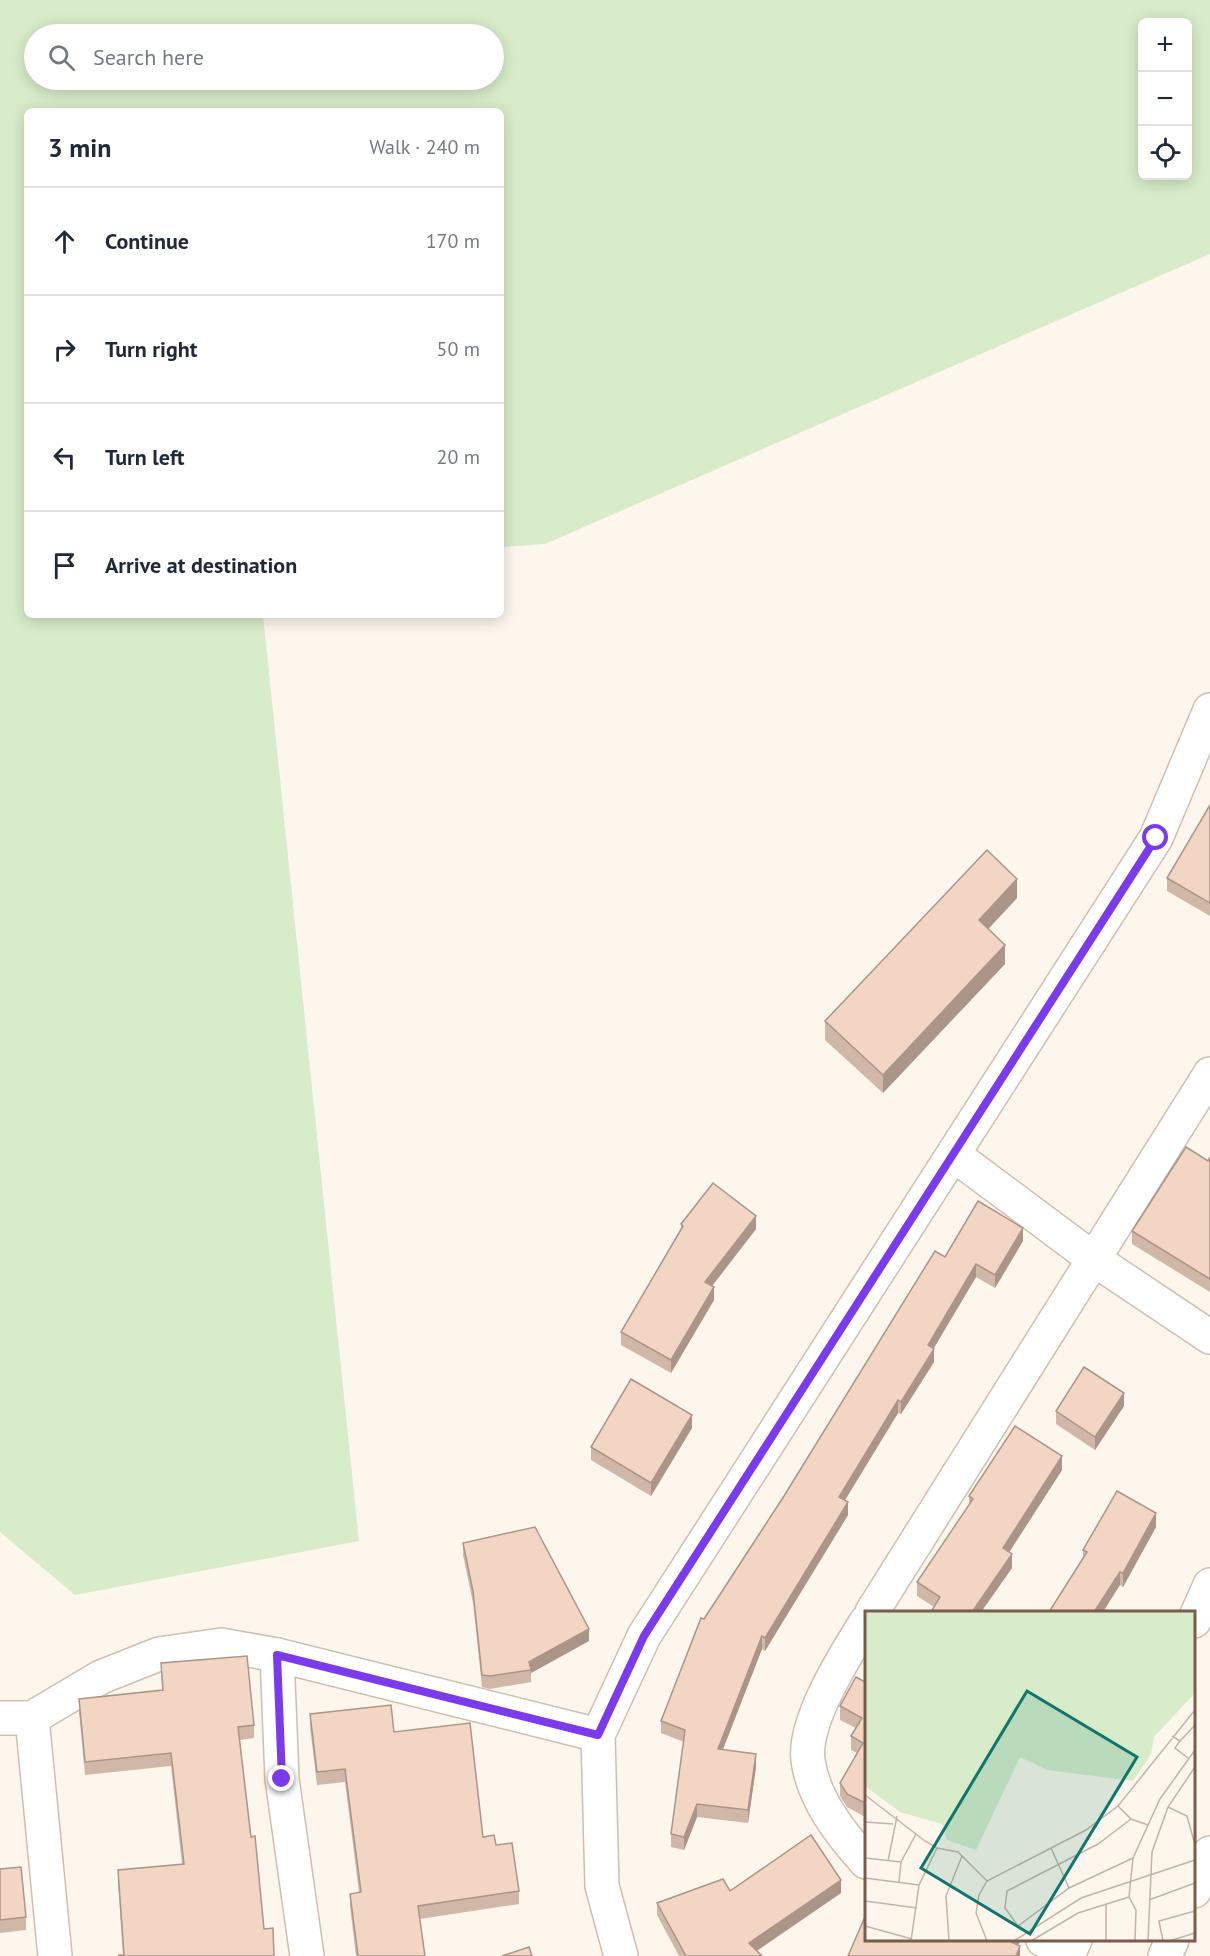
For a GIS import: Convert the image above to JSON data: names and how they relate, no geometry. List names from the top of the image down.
{
  "page": {
    "map_buttons": ["+", "−"],
    "search": "Search here",
    "heading": ["3 min", "Walk · 240 m"],
    "list": [
      ["Continue", "170 m"],
      ["Turn right", "50 m"],
      ["Turn left", "20 m"],
      "Arrive at destination"
    ]
  }
}
